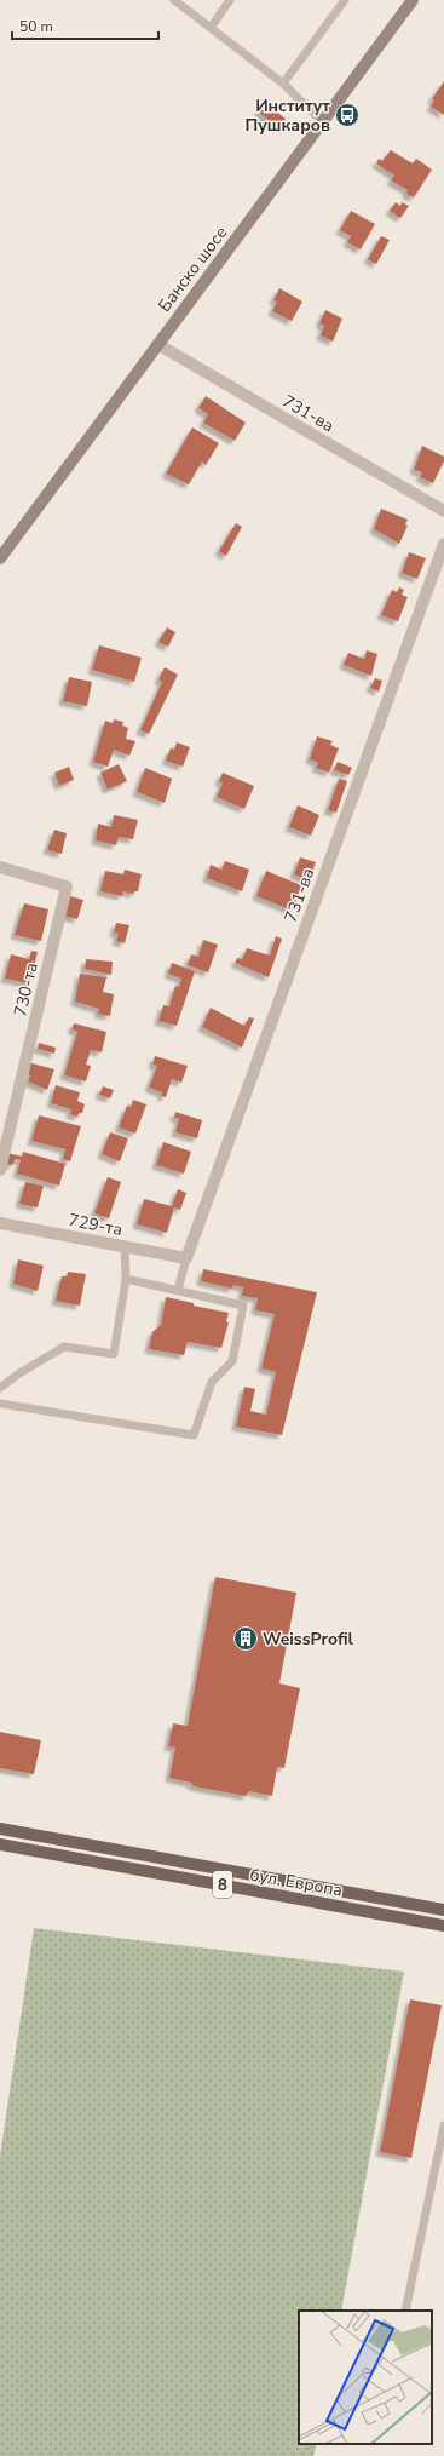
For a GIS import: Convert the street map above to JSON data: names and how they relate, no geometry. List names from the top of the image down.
{
  "streets": {
    "main road": ["бул. Европа", "8"],
    "street": [
      "Банско шосе",
      "731-ва",
      "730-та",
      "729-та"
    ]
  },
  "crossings": [
    ["Банско шосе", "731-ва"],
    ["731-ва", "729-та"]
  ],
  "places": {
    "bus stop": ["Институт Пушкаров"],
    "building": ["WeissProfil"]
  },
  "scale_bar": "50 m"
}
